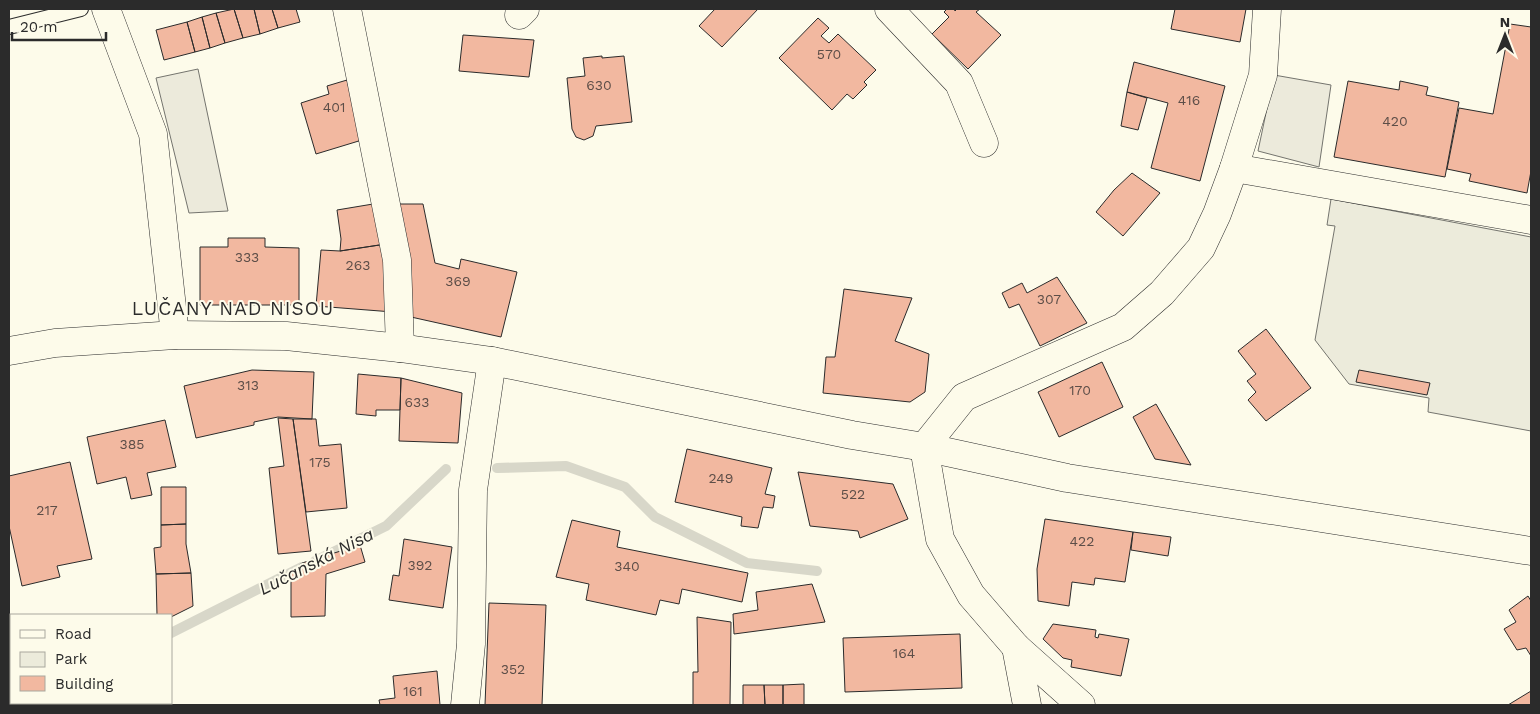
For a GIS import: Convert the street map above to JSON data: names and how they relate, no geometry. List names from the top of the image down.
{
  "districts": ["LUČANY NAD NISOU"],
  "water": ["Lučanská Nisa"],
  "house_numbers": [
    "570",
    "630",
    "416",
    "401",
    "420",
    "333",
    "263",
    "369",
    "307",
    "313",
    "170",
    "633",
    "385",
    "175",
    "249",
    "522",
    "217",
    "422",
    "392",
    "340",
    "164",
    "352",
    "161"
  ],
  "legend": ["Road", "Park", "Building"],
  "scale_bar": "20 m",
  "north": "top"
}
